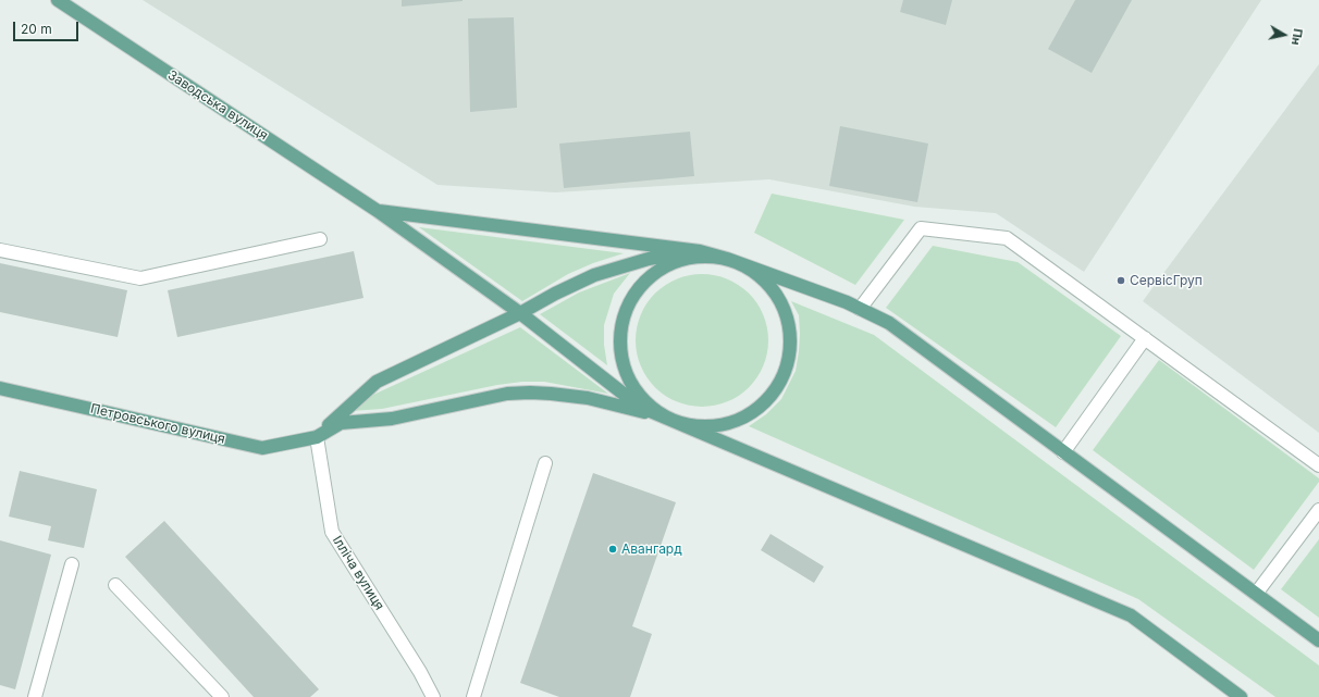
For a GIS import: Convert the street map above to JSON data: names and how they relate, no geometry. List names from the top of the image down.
{
  "streets": {
    "main road": ["Заводська вулиця", "Петровського вулиця"],
    "street": ["Ілліча вулиця"]
  },
  "crossings": [
    ["Петровського вулиця", "Ілліча вулиця"]
  ],
  "places": ["СервісГруп", "Авангард"],
  "scale_bar": "20 m",
  "north": "right"
}
